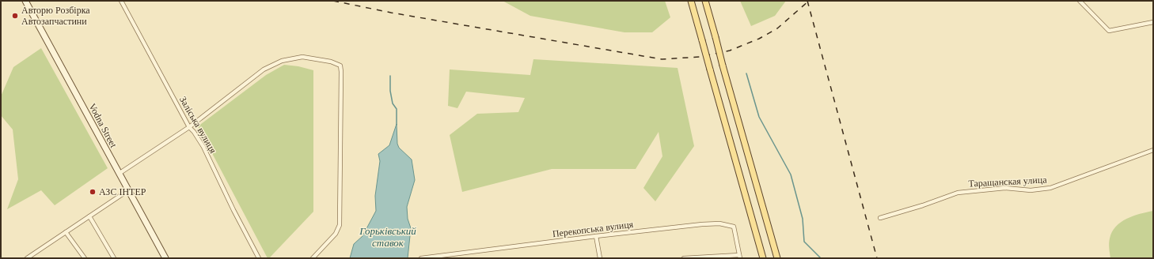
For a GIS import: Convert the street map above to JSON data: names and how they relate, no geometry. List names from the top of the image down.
{
  "streets": {
    "street": [
      "Заліська вулиця",
      "Vodna Street",
      "Таращанская улица",
      "Перекопська вулиця"
    ]
  },
  "water": ["Горьківський ставок"],
  "places": ["Авторю Розбірка Автозапчастини", "АЗС ІНТЕР"]
}
